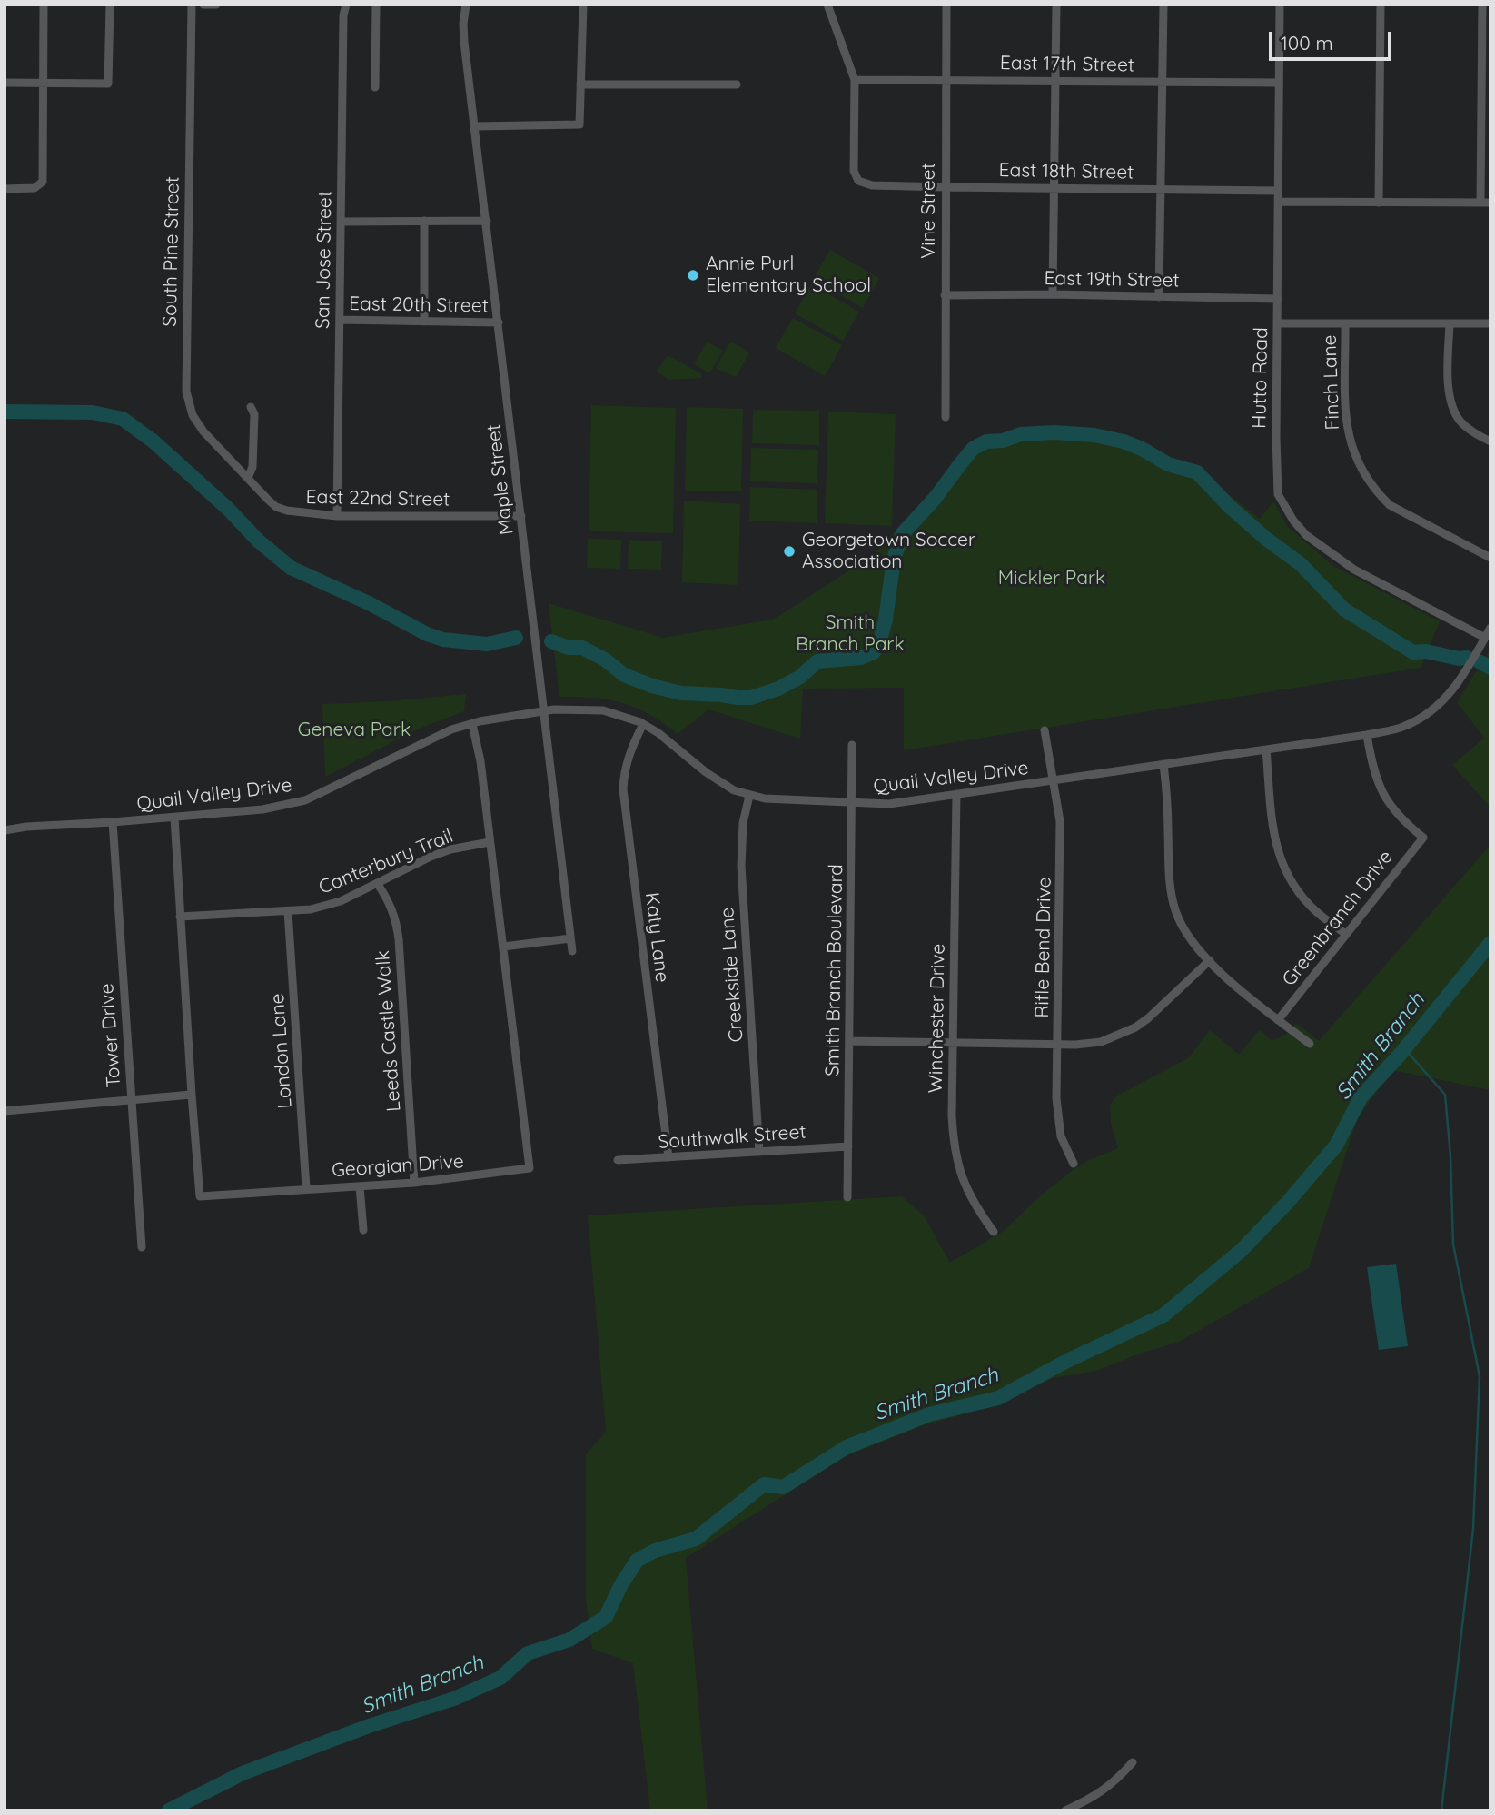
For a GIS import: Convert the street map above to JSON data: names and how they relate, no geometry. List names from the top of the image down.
{
  "streets": {
    "street": [
      "East 17th Street",
      "East 18th Street",
      "Vine Street",
      "South Pine Street",
      "San Jose Street",
      "East 19th Street",
      "East 20th Street",
      "Hutto Road",
      "Finch Lane",
      "Maple Street",
      "East 22nd Street",
      "Quail Valley Drive",
      "Canterbury Trail",
      "Greenbranch Drive",
      "Katy Lane",
      "Rifle Bend Drive",
      "Smith Branch Boulevard",
      "Creekside Lane",
      "Winchester Drive",
      "Leeds Castle Walk",
      "Tower Drive",
      "London Lane",
      "Southwalk Street",
      "Georgian Drive"
    ]
  },
  "crossings": [
    ["East 17th Street", "East 18th Street"],
    ["East 17th Street", "Vine Street"],
    ["East 17th Street", "Hutto Road"],
    ["East 18th Street", "Vine Street"],
    ["East 18th Street", "Hutto Road"],
    ["Vine Street", "East 19th Street"],
    ["South Pine Street", "East 22nd Street"],
    ["San Jose Street", "East 20th Street"],
    ["San Jose Street", "East 22nd Street"],
    ["East 19th Street", "Hutto Road"],
    ["East 20th Street", "Maple Street"],
    ["Hutto Road", "Quail Valley Drive"],
    ["Maple Street", "East 22nd Street"],
    ["Maple Street", "Quail Valley Drive"],
    ["Quail Valley Drive", "Greenbranch Drive"],
    ["Quail Valley Drive", "Katy Lane"],
    ["Quail Valley Drive", "Rifle Bend Drive"],
    ["Quail Valley Drive", "Smith Branch Boulevard"],
    ["Quail Valley Drive", "Creekside Lane"],
    ["Quail Valley Drive", "Winchester Drive"],
    ["Quail Valley Drive", "Tower Drive"],
    ["Quail Valley Drive", "Georgian Drive"],
    ["Canterbury Trail", "Leeds Castle Walk"],
    ["Canterbury Trail", "London Lane"],
    ["Canterbury Trail", "Georgian Drive"],
    ["Katy Lane", "Southwalk Street"],
    ["Smith Branch Boulevard", "Southwalk Street"],
    ["Creekside Lane", "Southwalk Street"],
    ["Leeds Castle Walk", "Georgian Drive"],
    ["London Lane", "Georgian Drive"]
  ],
  "water": ["Smith Branch"],
  "parks": ["Mickler Park", "Smith Branch Park", "Geneva Park"],
  "places": ["Annie Purl Elementary School", "Georgetown Soccer Association"],
  "scale_bar": "100 m"
}
